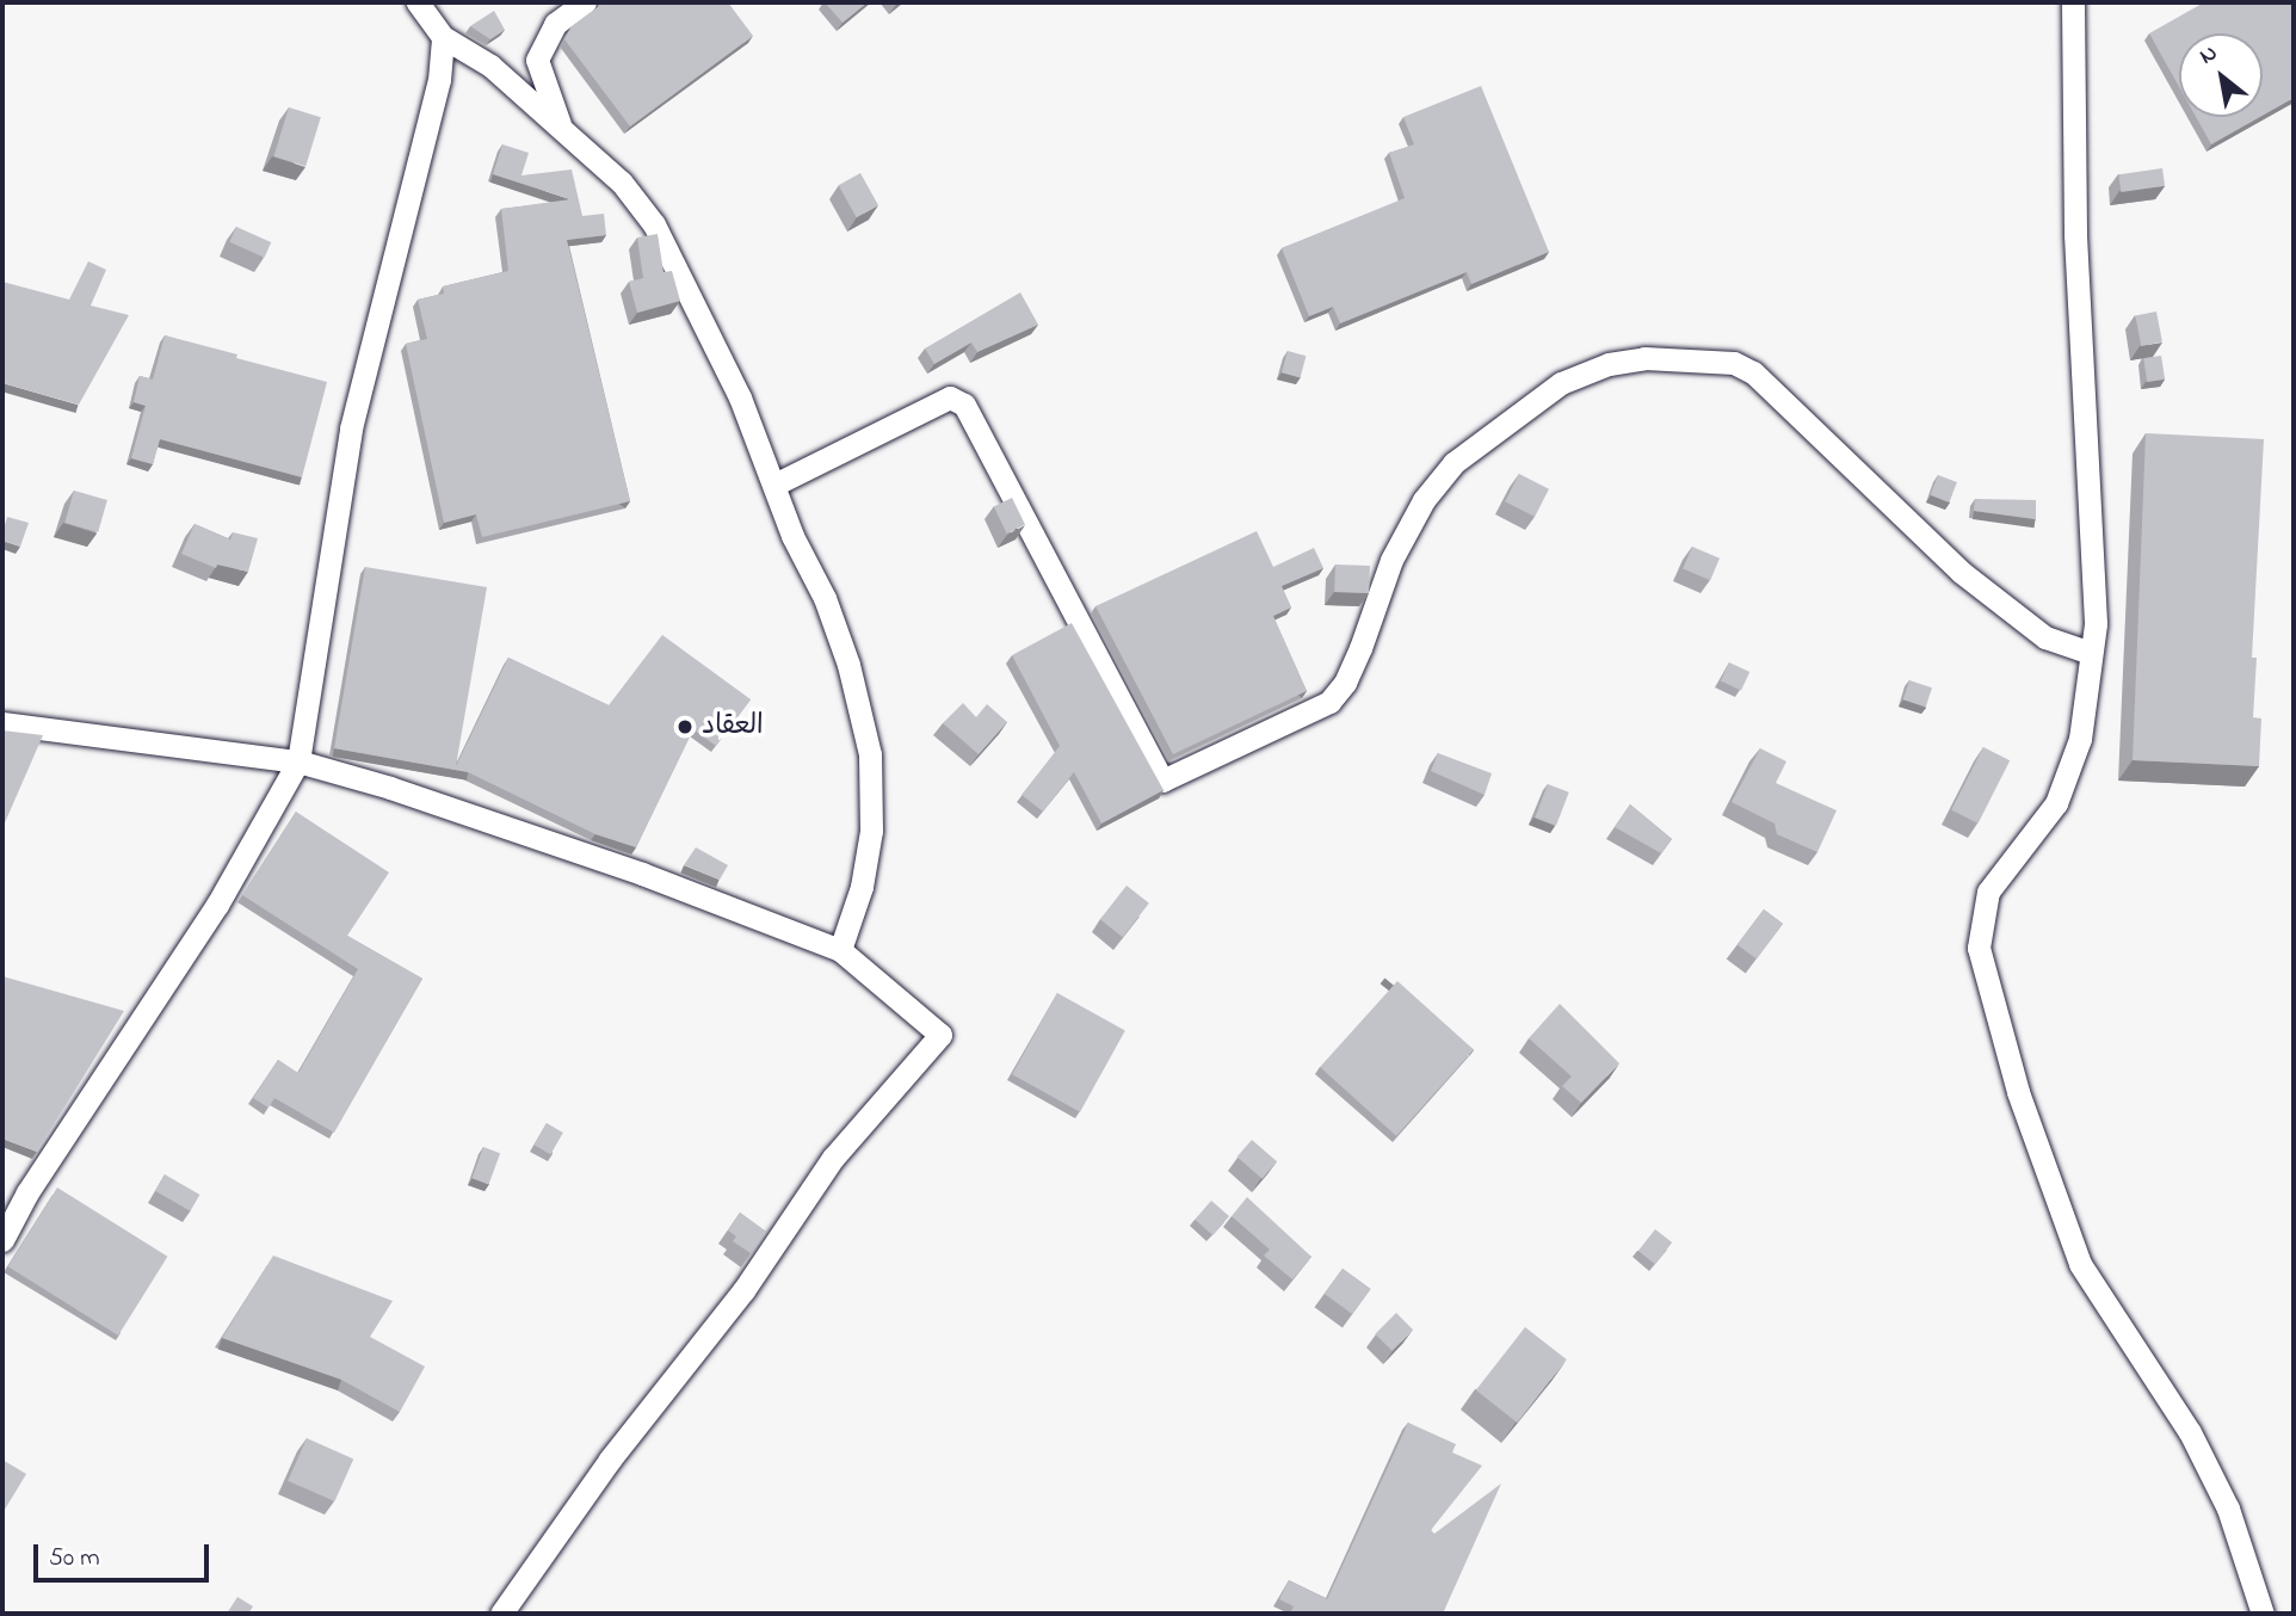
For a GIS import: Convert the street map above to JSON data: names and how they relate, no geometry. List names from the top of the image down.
{
  "places": ["العقاد"],
  "scale_bar": "50 m",
  "north": "top left"
}
